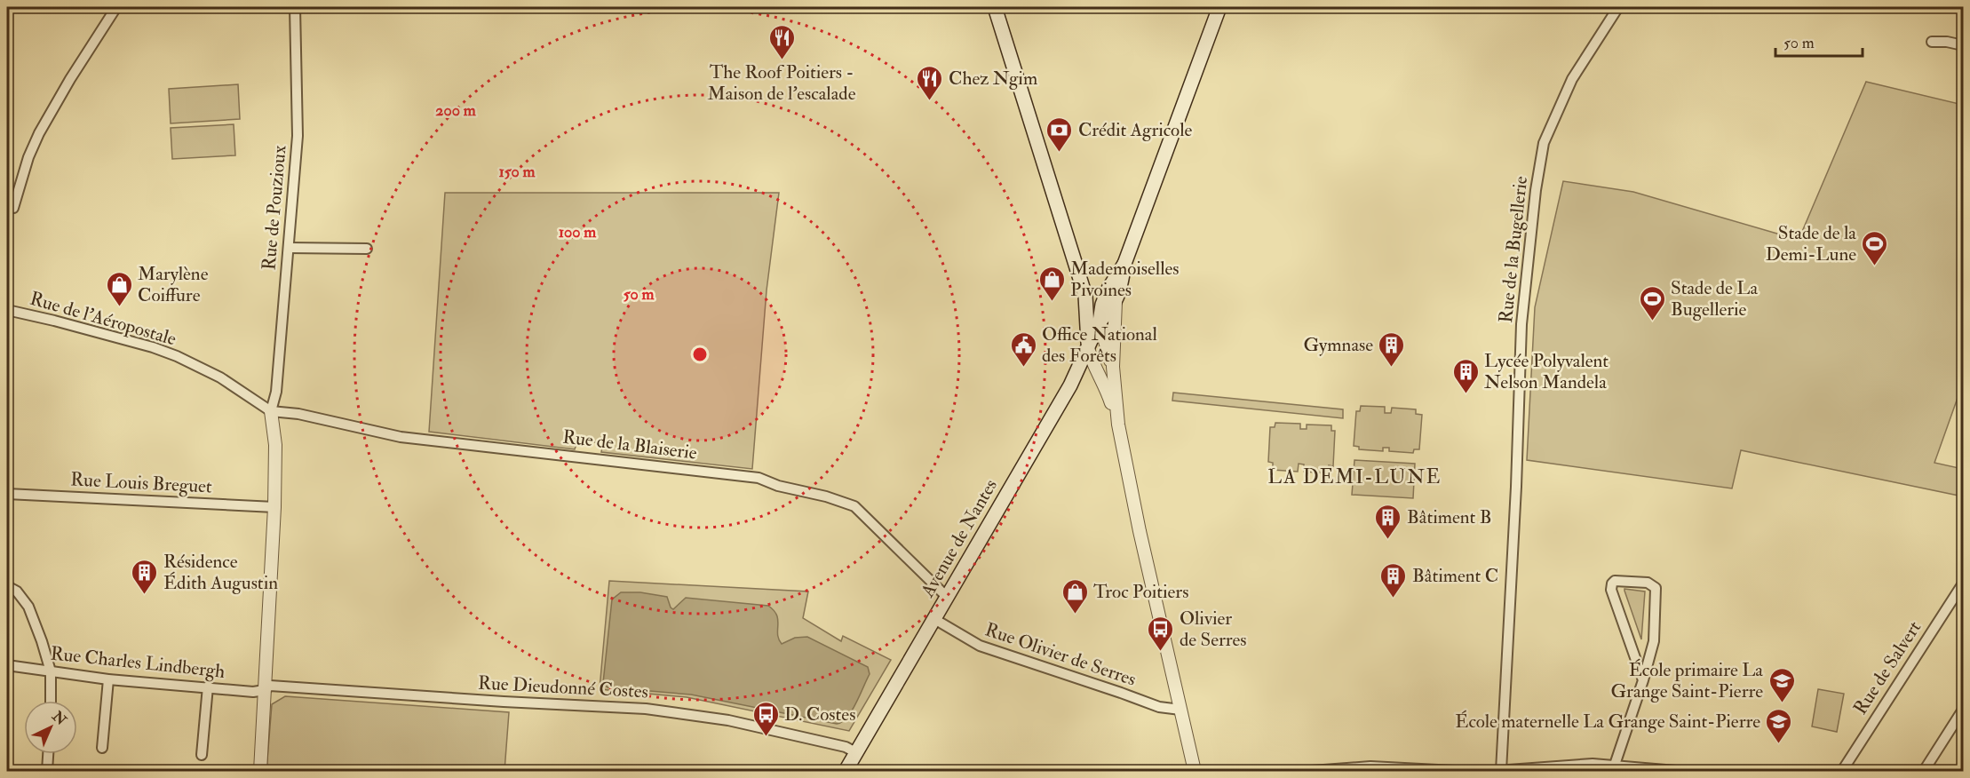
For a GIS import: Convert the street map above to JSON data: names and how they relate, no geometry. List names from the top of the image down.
{
  "streets": {
    "main road": ["Avenue de Nantes"],
    "street": [
      "Rue de Pouzioux",
      "Rue de la Bugellerie",
      "Rue de l'Aéropostale",
      "Rue de la Blaiserie",
      "Rue Louis Breguet",
      "Rue Olivier de Serres",
      "Rue Charles Lindbergh",
      "Rue de Salvert",
      "Rue Dieudonné Costes"
    ]
  },
  "crossings": [
    ["Rue de Pouzioux", "Rue de l'Aéropostale"],
    ["Rue de Pouzioux", "Rue de la Blaiserie"],
    ["Rue de l'Aéropostale", "Rue de la Blaiserie"],
    ["Rue de la Blaiserie", "Avenue de Nantes"],
    ["Avenue de Nantes", "Rue Olivier de Serres"],
    ["Avenue de Nantes", "Rue Dieudonné Costes"],
    ["Rue Charles Lindbergh", "Rue Dieudonné Costes"]
  ],
  "districts": ["LA DEMI-LUNE"],
  "places": {
    "restaurant": ["The Roof Poitiers - Maison de l'escalade", "Chez Ngim"],
    "bank": ["Crédit Agricole"],
    "sports": ["Stade de la Demi-Lune", "Stade de La Bugellerie"],
    "shop": ["Mademoiselles Pivoines", "Marylène Coiffure", "Troc Poitiers"],
    "public building": ["Office National des Forêts"],
    "building": [
      "Gymnase",
      "Lycée Polyvalent Nelson Mandela",
      "Bâtiment B",
      "Résidence Édith Augustin",
      "Bâtiment C"
    ],
    "bus stop": ["Olivier de Serres", "D. Costes"],
    "school or university": ["École primaire La Grange Saint-Pierre", "École maternelle La Grange Saint-Pierre"]
  },
  "scale_bar": "50 m",
  "north": "top right",
  "rings": [
    "200 m",
    "150 m",
    "100 m",
    "50 m"
  ]
}
